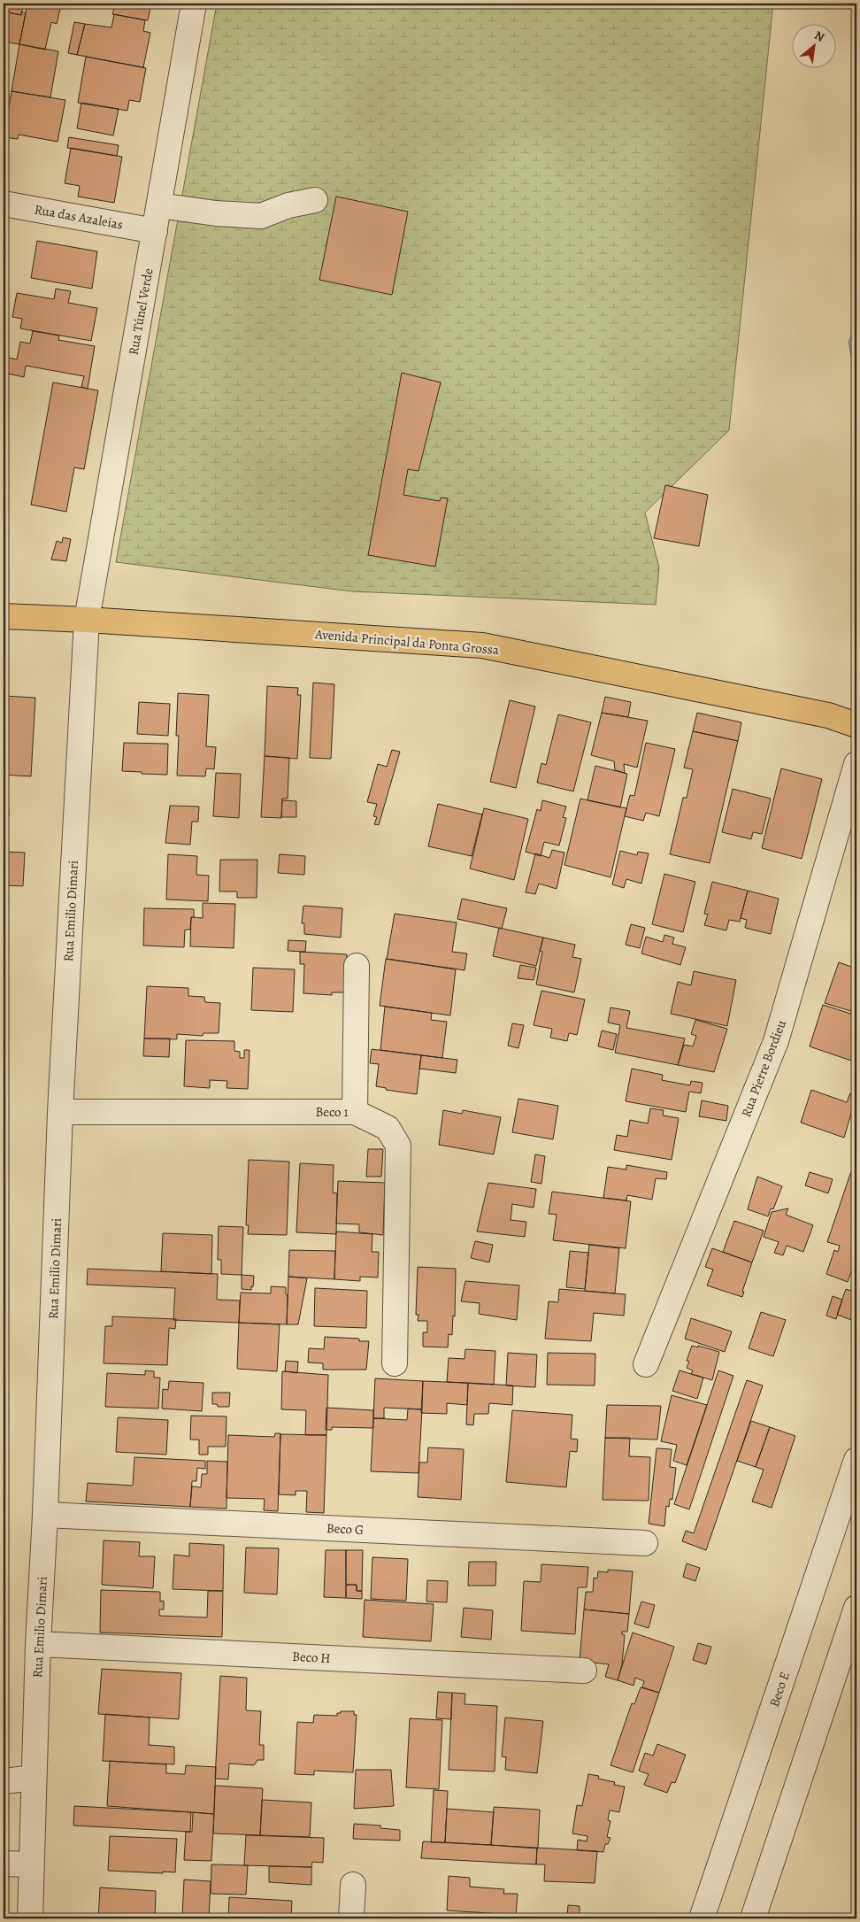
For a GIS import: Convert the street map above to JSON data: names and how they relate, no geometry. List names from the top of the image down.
{
  "streets": {
    "main road": ["Avenida Principal da Ponta Grossa"],
    "street": [
      "Rua das Azaleias",
      "Rua Túnel Verde",
      "Rua Emilio Dimari",
      "Rua Pierre Bordieu",
      "Beco 1",
      "Beco G",
      "Beco H",
      "Beco E"
    ]
  },
  "crossings": [
    ["Rua das Azaleias", "Rua Túnel Verde"],
    ["Rua Túnel Verde", "Avenida Principal da Ponta Grossa"],
    ["Rua Túnel Verde", "Rua Emilio Dimari"],
    ["Avenida Principal da Ponta Grossa", "Rua Emilio Dimari"],
    ["Rua Emilio Dimari", "Beco 1"],
    ["Rua Emilio Dimari", "Beco G"],
    ["Rua Emilio Dimari", "Beco H"]
  ],
  "north": "top right"
}
